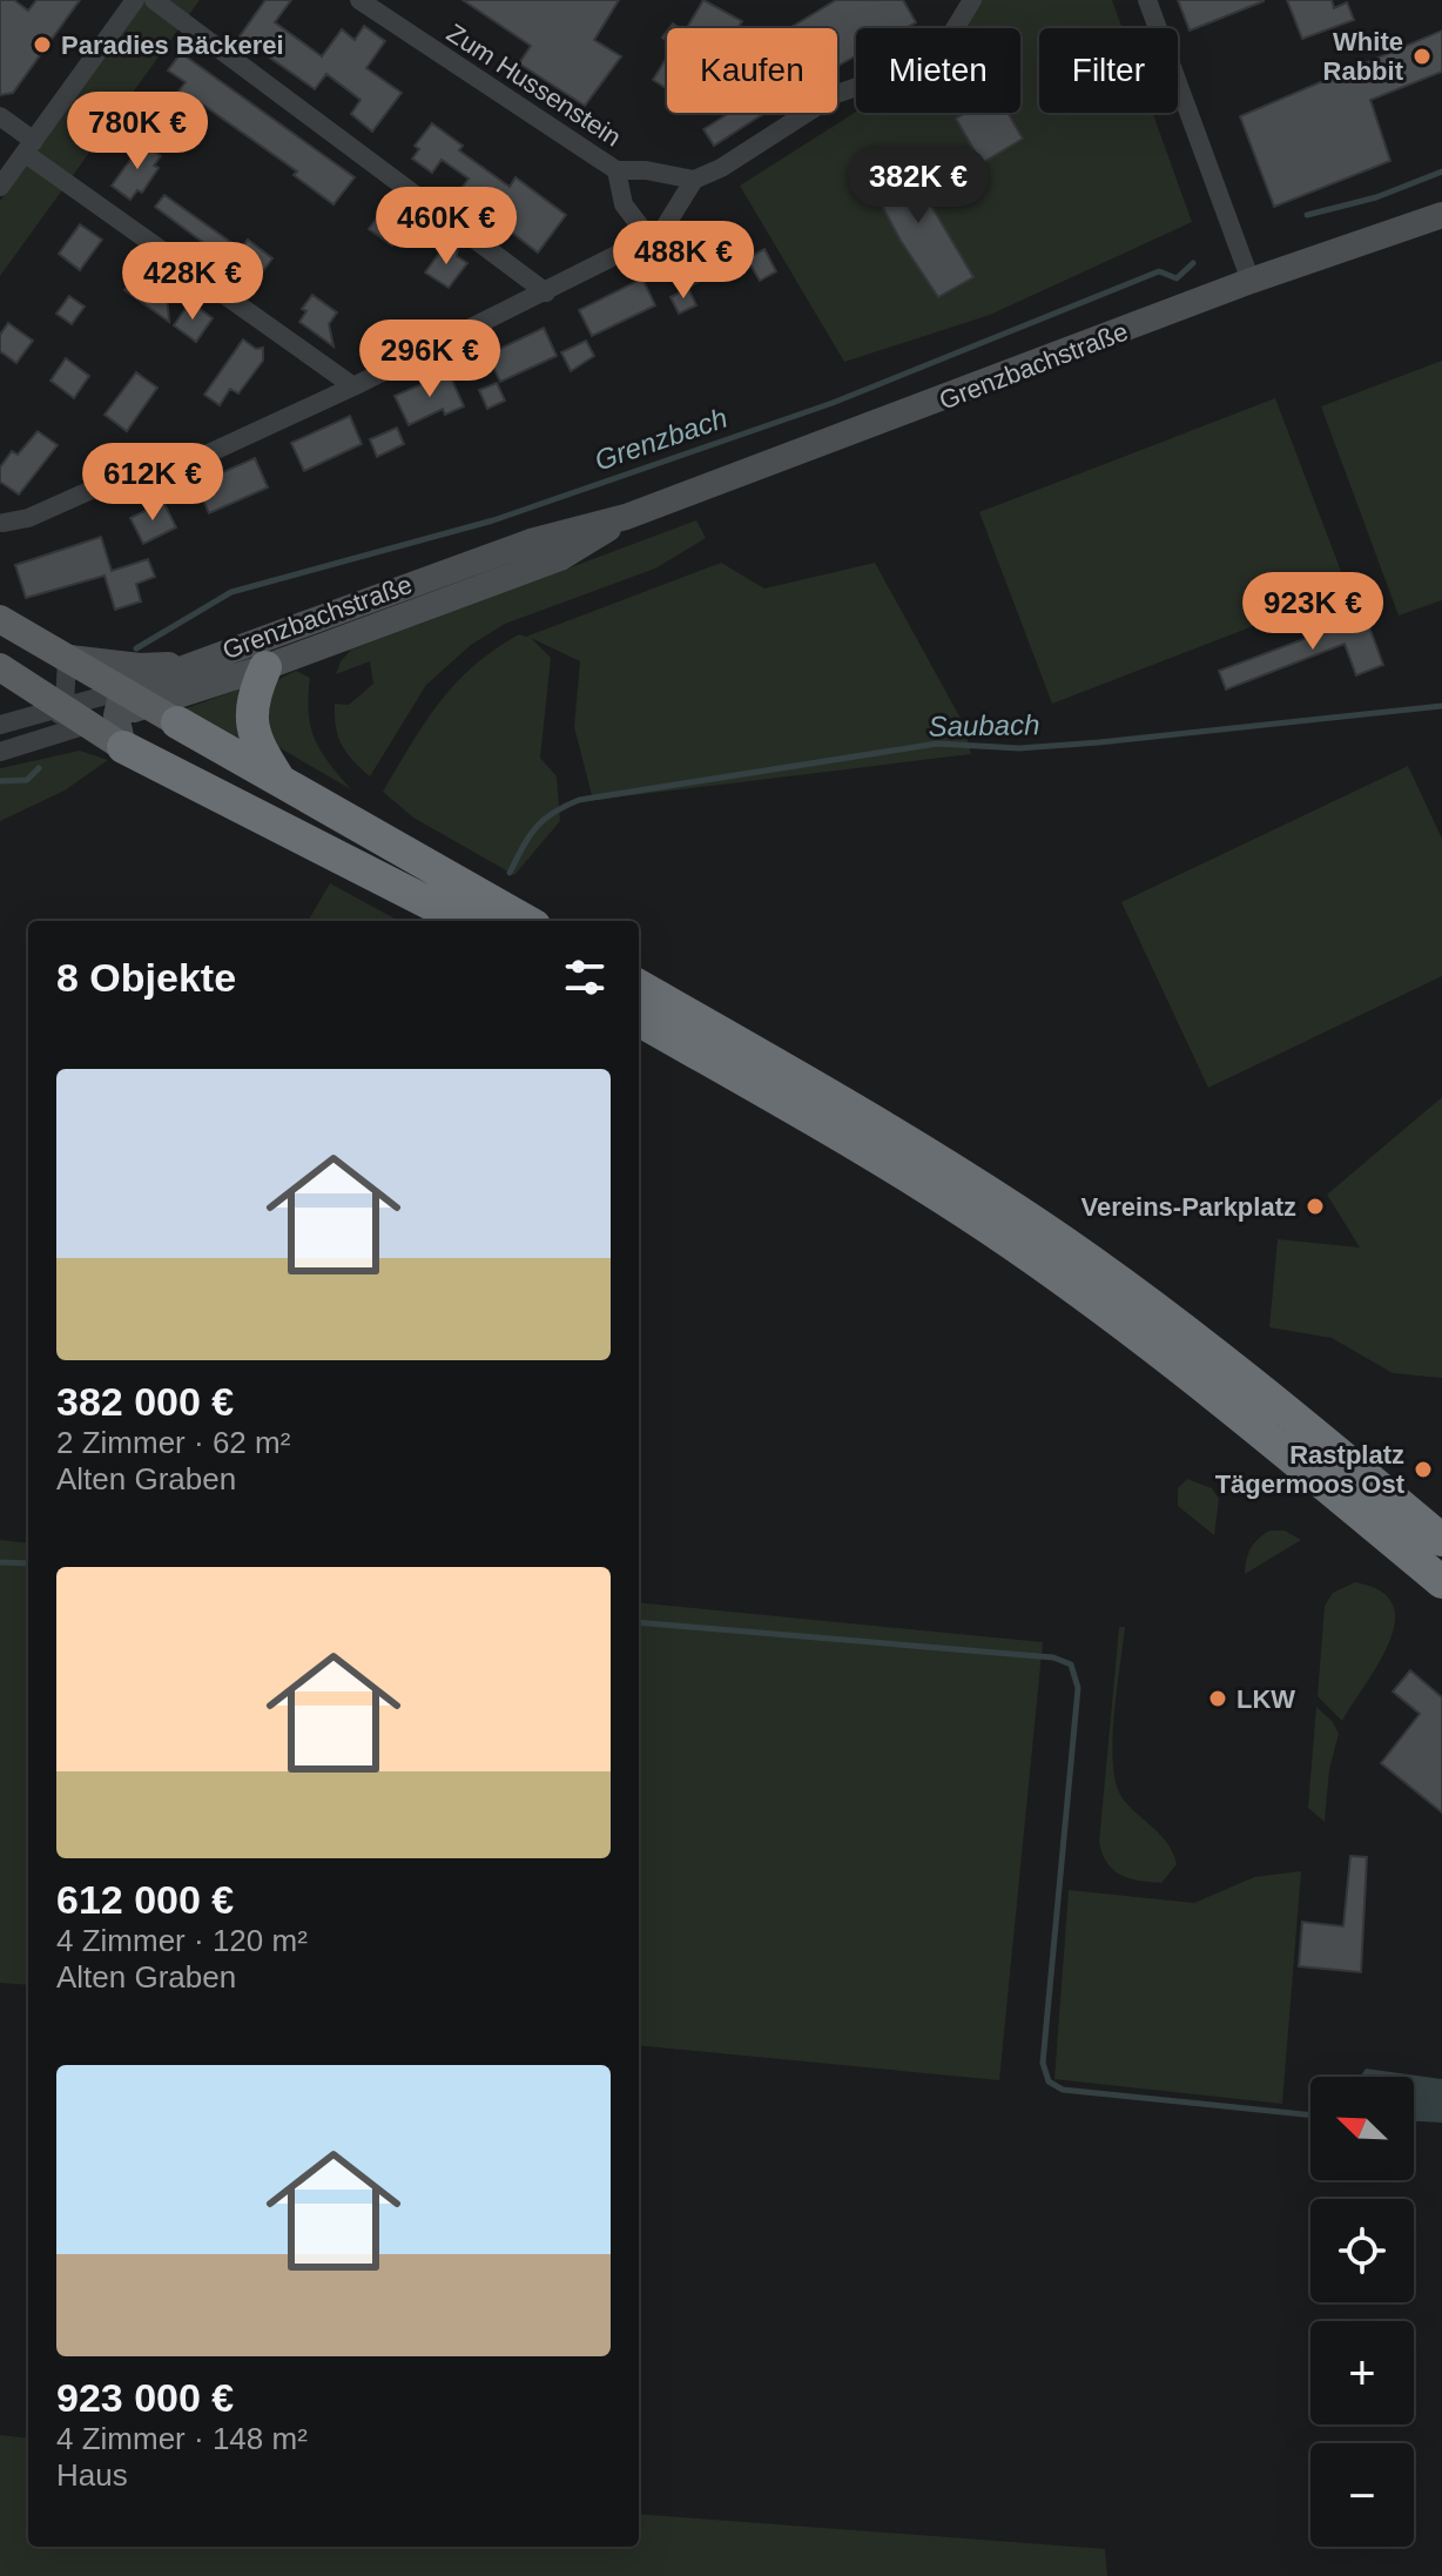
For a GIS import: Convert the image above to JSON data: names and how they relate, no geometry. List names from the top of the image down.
{
  "streets": {
    "street": ["Zum Hussenstein", "Grenzbachstraße"]
  },
  "water": ["Grenzbach", "Saubach"],
  "places": [
    "Paradies Bäckerei",
    "White Rabbit",
    "Vereins-Parkplatz",
    "Rastplatz Tägermoos Ost",
    "LKW"
  ],
  "north": "top left",
  "page": {
    "chip": ["Kaufen", "Mieten", "Filter"],
    "price": [
      "780K €",
      "382K €",
      "460K €",
      "488K €",
      "428K €",
      "296K €",
      "612K €",
      "923K €"
    ],
    "heading": "8 Objekte",
    "list": [
      {
        "name": "382 000 €",
        "note": "2 Zimmer · 62 m² · Alten Graben"
      },
      {
        "name": "612 000 €",
        "note": "4 Zimmer · 120 m² · Alten Graben"
      },
      {
        "name": "923 000 €",
        "note": "4 Zimmer · 148 m² · Haus"
      }
    ],
    "map_buttons": ["+", "−"]
  }
}
